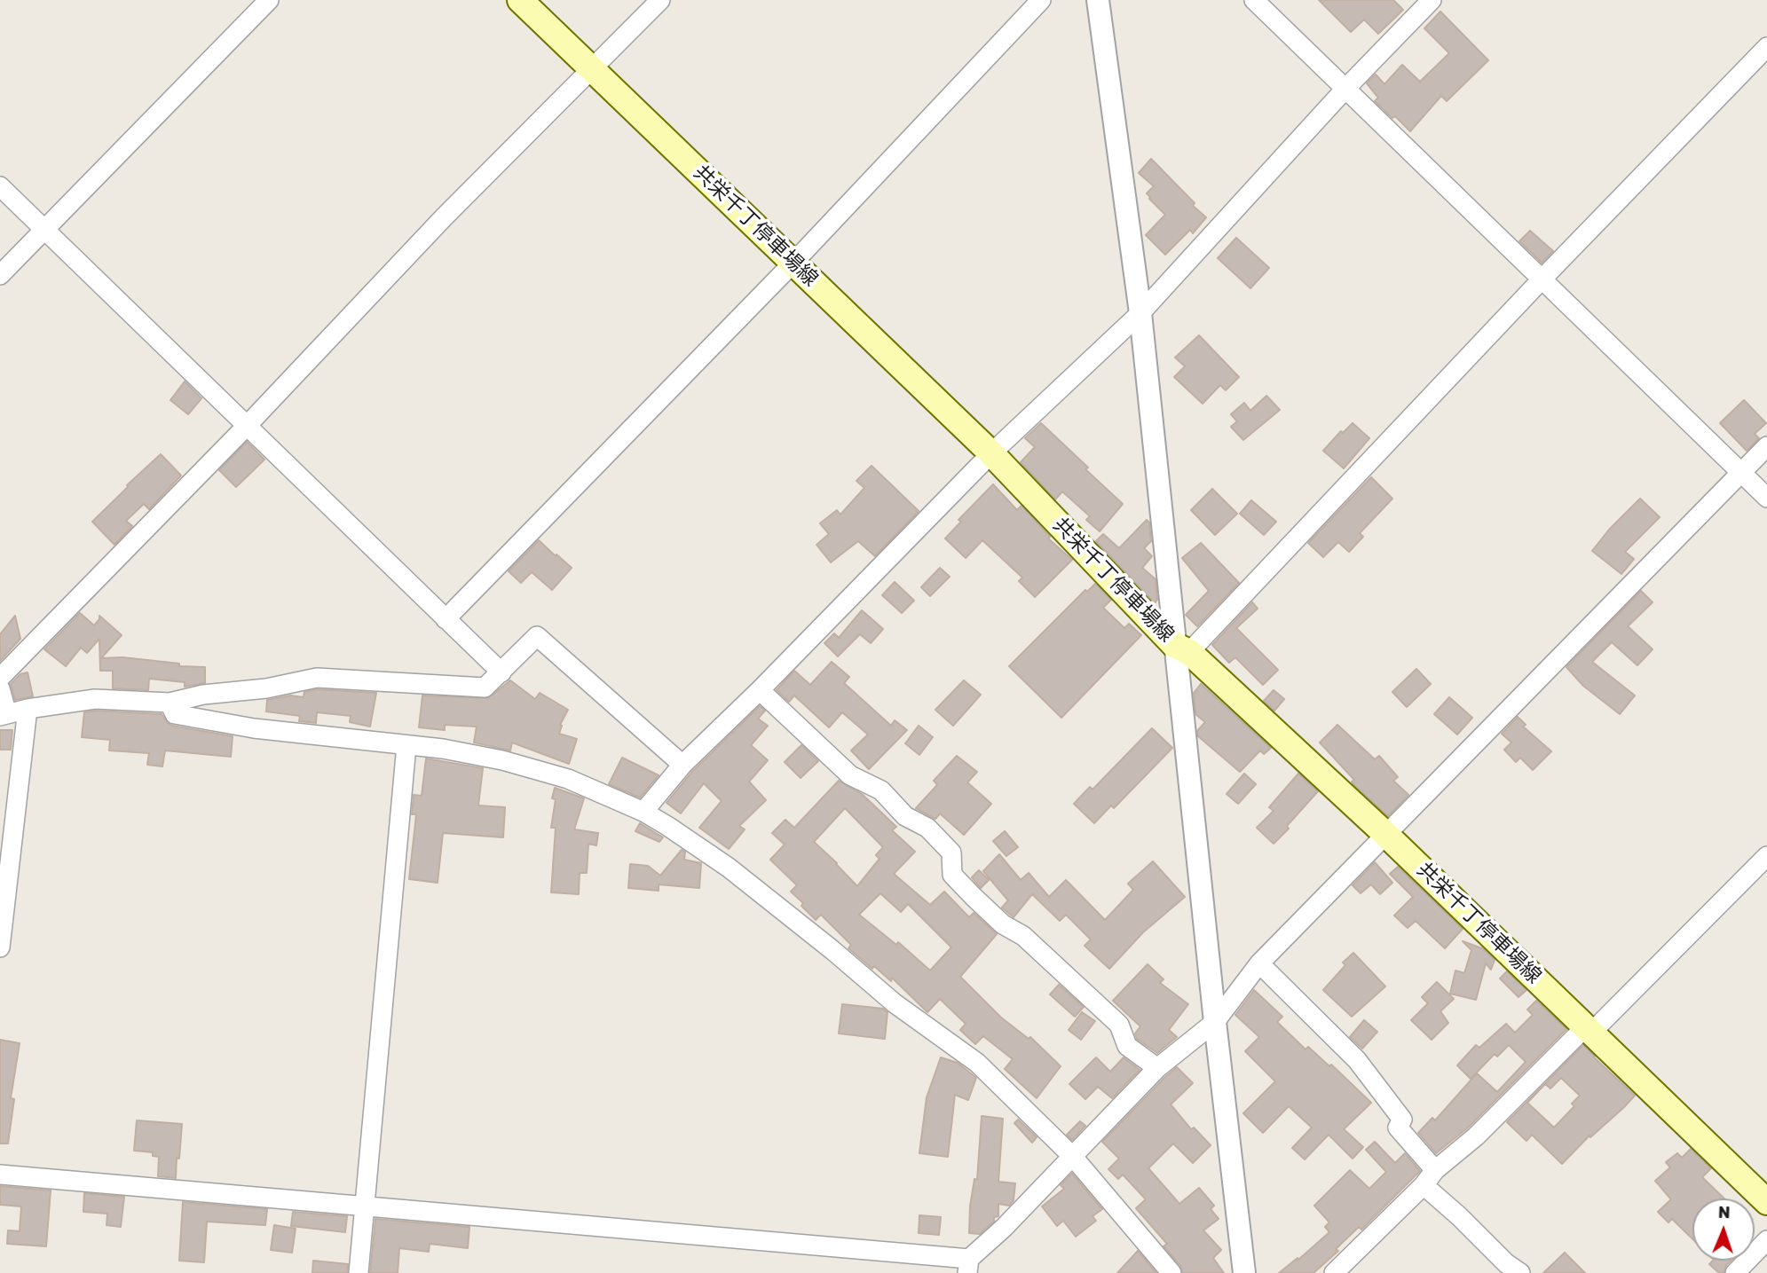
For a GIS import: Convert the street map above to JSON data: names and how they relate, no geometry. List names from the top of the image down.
{
  "streets": {
    "main road": ["共栄千丁停車場線"]
  },
  "north": "top"
}
